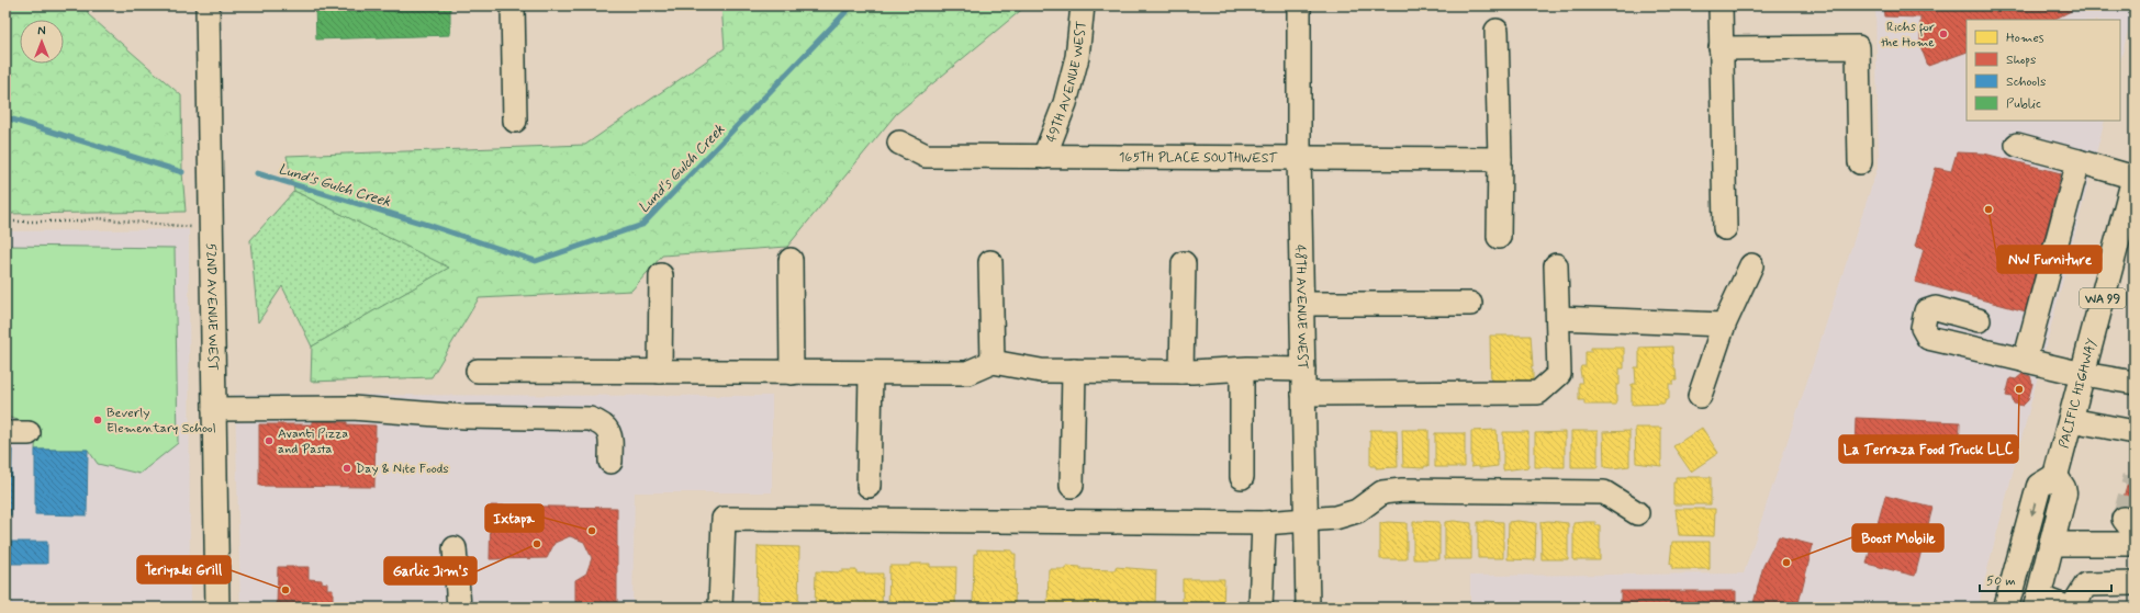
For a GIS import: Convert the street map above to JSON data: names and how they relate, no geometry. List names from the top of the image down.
{
  "streets": {
    "highway": ["WA 99", "PACIFIC HIGHWAY"],
    "street": [
      "49TH AVENUE WEST",
      "165TH PLACE SOUTHWEST",
      "52ND AVENUE WEST",
      "48TH AVENUE WEST"
    ]
  },
  "crossings": [
    ["49TH AVENUE WEST", "165TH PLACE SOUTHWEST"],
    ["165TH PLACE SOUTHWEST", "48TH AVENUE WEST"]
  ],
  "water": ["Lund's Gulch Creek"],
  "places": [
    "Richs for the Home",
    "NW Furniture",
    "La Terraza Food Truck LLC",
    "Beverly Elementary School",
    "Avanti Pizza and Pasta",
    "Day & Nite Foods",
    "Ixtapa",
    "Garlic Jim's",
    "Boost Mobile",
    "Teriyaki Grill"
  ],
  "legend": [
    "Homes",
    "Shops",
    "Schools",
    "Public"
  ],
  "scale_bar": "50 m",
  "north": "top"
}
